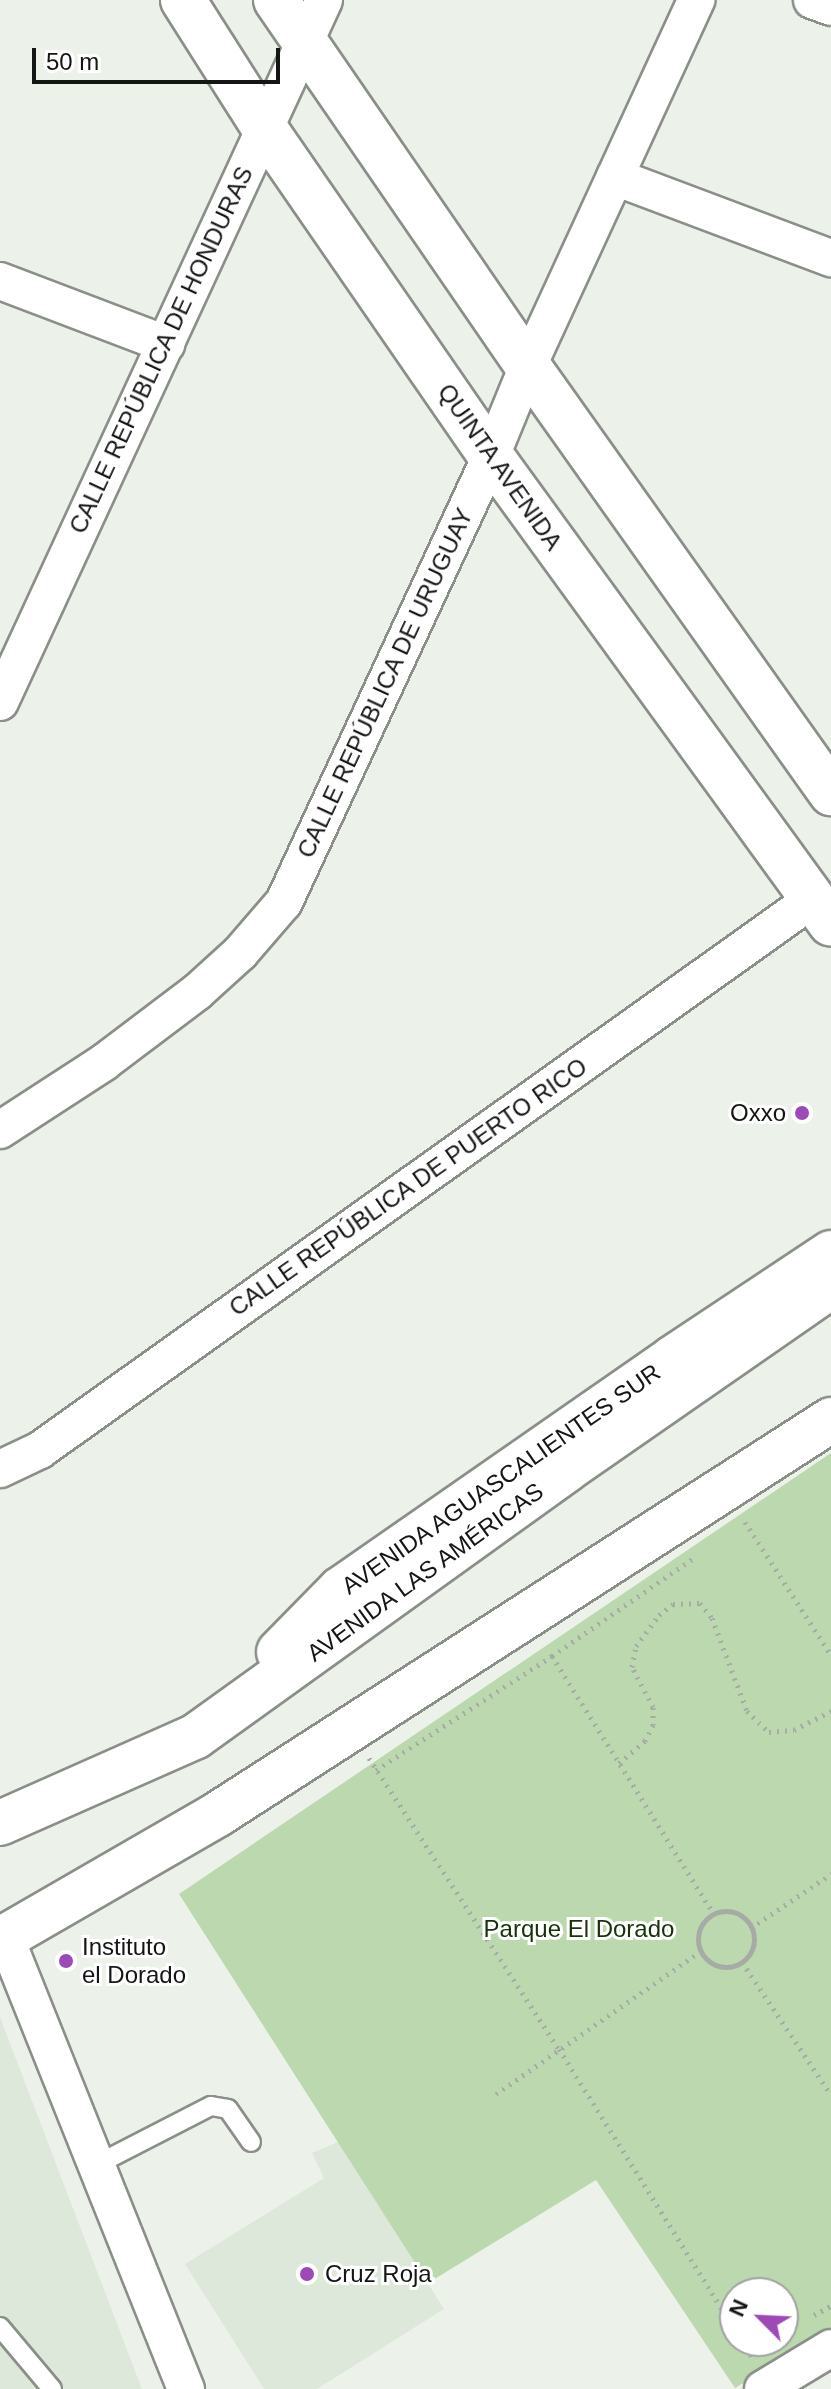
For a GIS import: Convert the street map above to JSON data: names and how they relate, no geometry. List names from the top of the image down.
{
  "streets": {
    "main road": ["QUINTA AVENIDA", "AVENIDA AGUASCALIENTES SUR", "AVENIDA LAS AMÉRICAS"],
    "street": ["CALLE REPÚBLICA DE HONDURAS", "CALLE REPÚBLICA DE URUGUAY", "CALLE REPÚBLICA DE PUERTO RICO"]
  },
  "crossings": [
    ["CALLE REPÚBLICA DE HONDURAS", "QUINTA AVENIDA"],
    ["QUINTA AVENIDA", "CALLE REPÚBLICA DE URUGUAY"],
    ["QUINTA AVENIDA", "CALLE REPÚBLICA DE PUERTO RICO"],
    ["AVENIDA AGUASCALIENTES SUR", "AVENIDA LAS AMÉRICAS"]
  ],
  "parks": ["Parque El Dorado"],
  "places": ["Oxxo", "Instituto el Dorado", "Cruz Roja"],
  "scale_bar": "50 m",
  "north": "top left"
}
